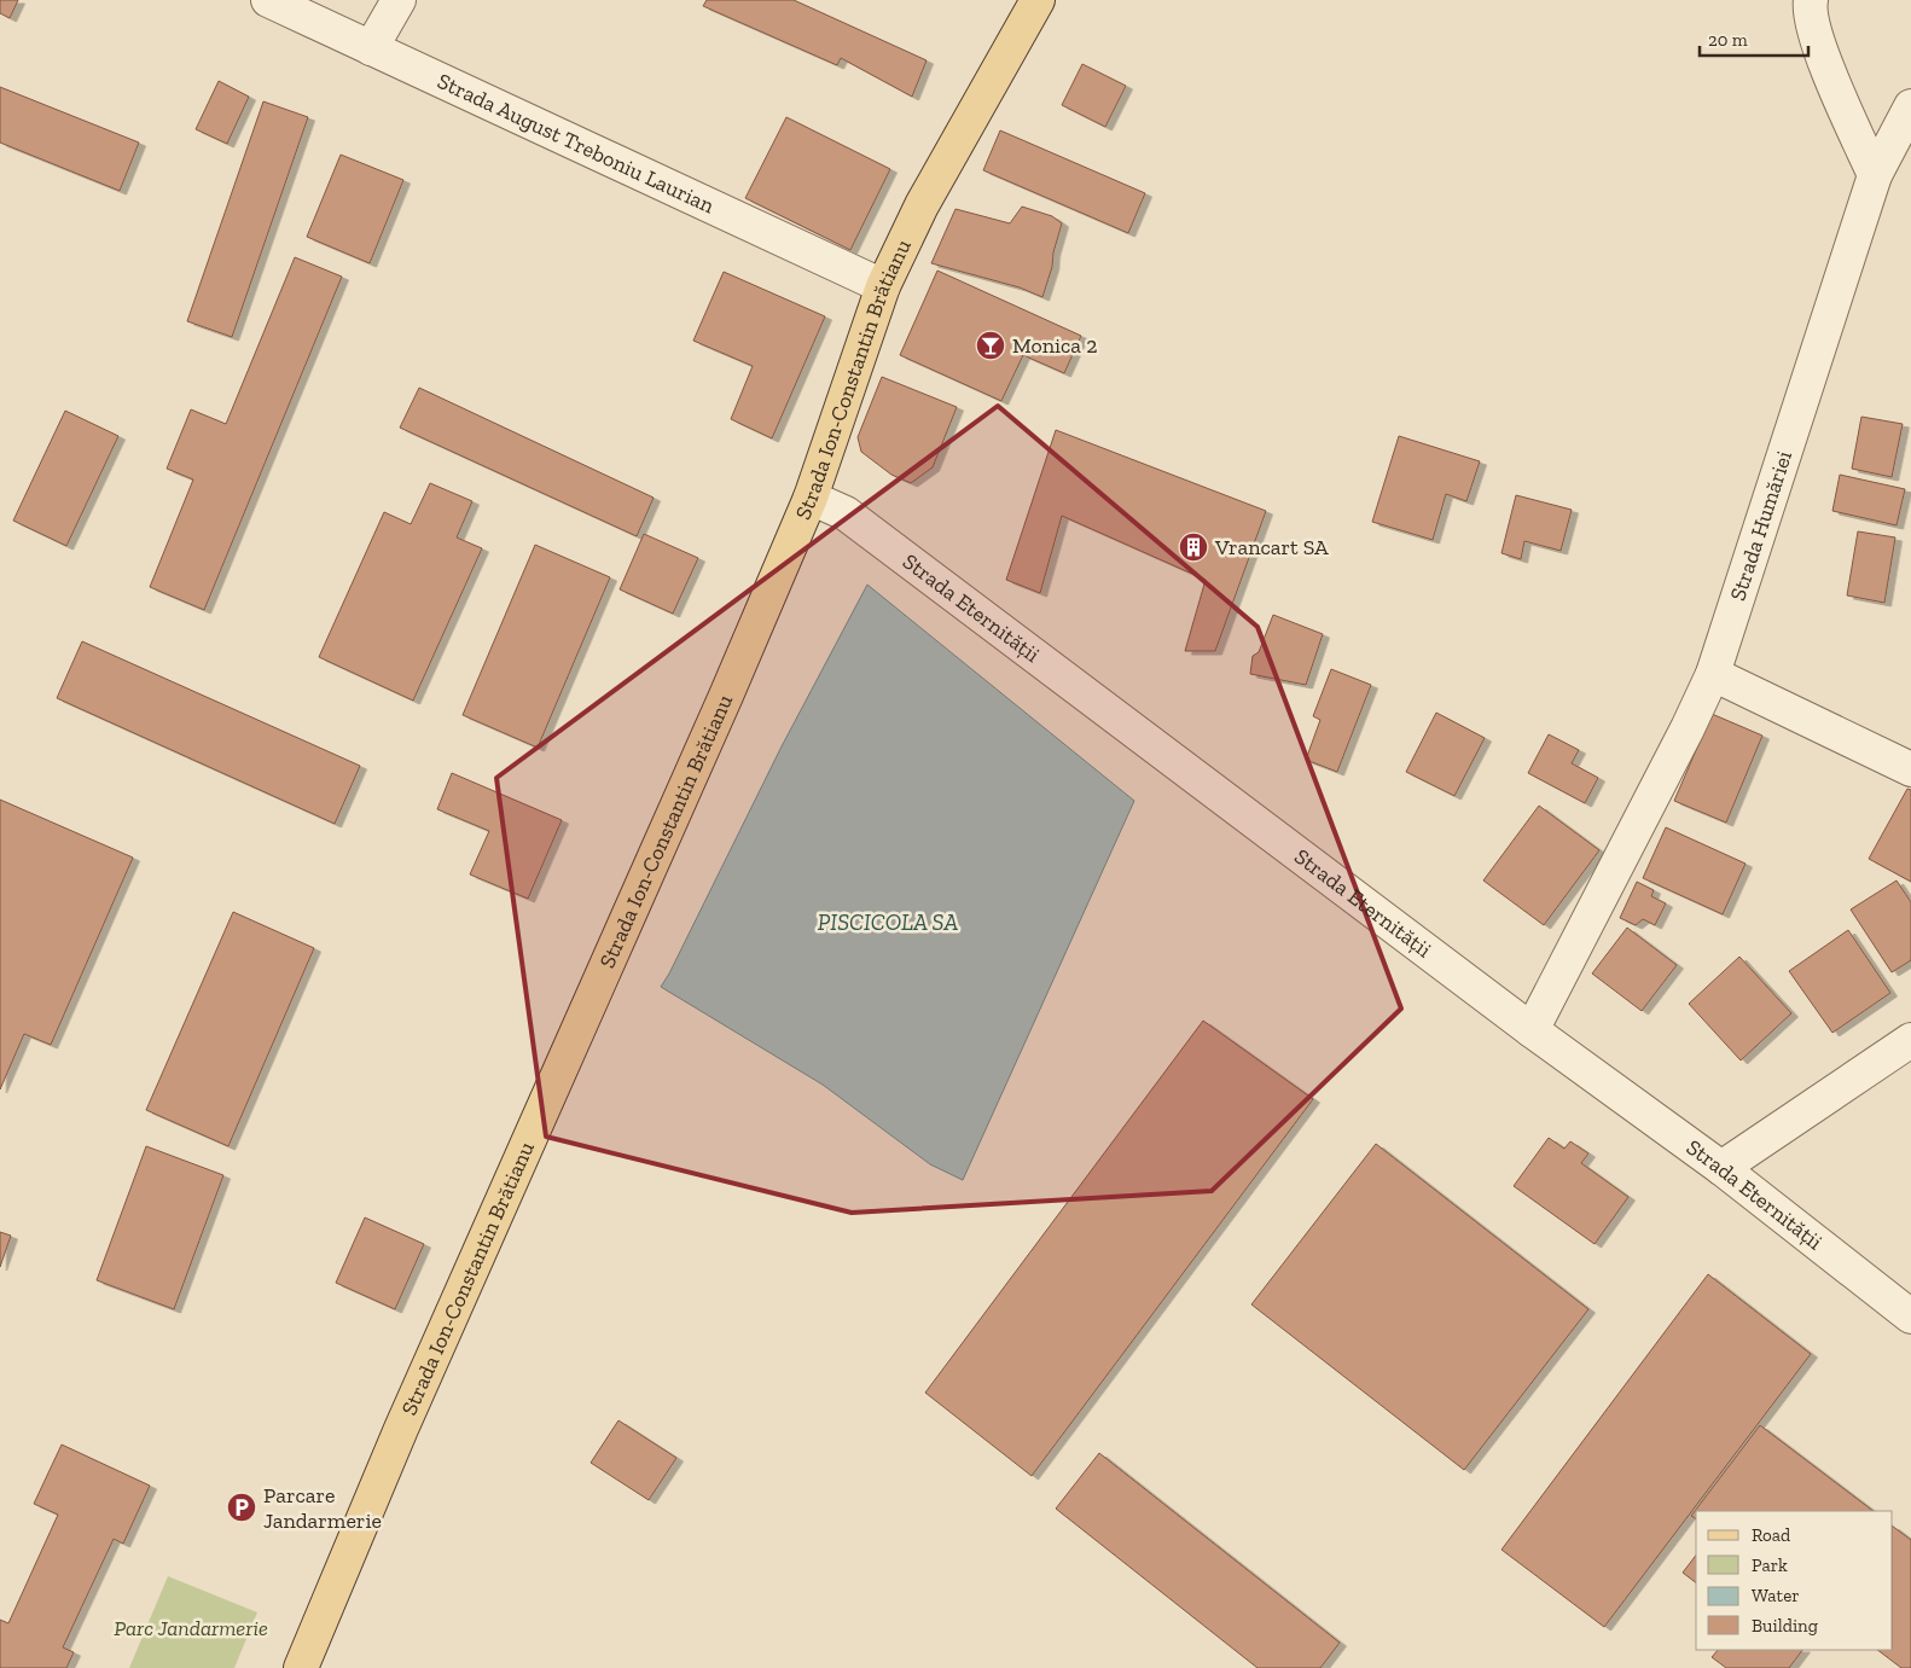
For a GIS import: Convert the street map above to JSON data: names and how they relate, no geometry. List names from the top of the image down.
{
  "streets": {
    "main road": ["Strada Ion-Constantin Brătianu"],
    "street": ["Strada August Treboniu Laurian", "Strada Humăriei", "Strada Eternității"]
  },
  "crossings": [
    ["Strada August Treboniu Laurian", "Strada Ion-Constantin Brătianu"],
    ["Strada Ion-Constantin Brătianu", "Strada Eternității"],
    ["Strada Humăriei", "Strada Eternității"]
  ],
  "water": ["PISCICOLA SA"],
  "parks": ["Parc Jandarmerie"],
  "places": {
    "bar": ["Monica 2"],
    "building": ["Vrancart SA"],
    "parking": ["Parcare Jandarmerie"]
  },
  "legend": [
    "Road",
    "Park",
    "Water",
    "Building"
  ],
  "scale_bar": "20 m"
}
